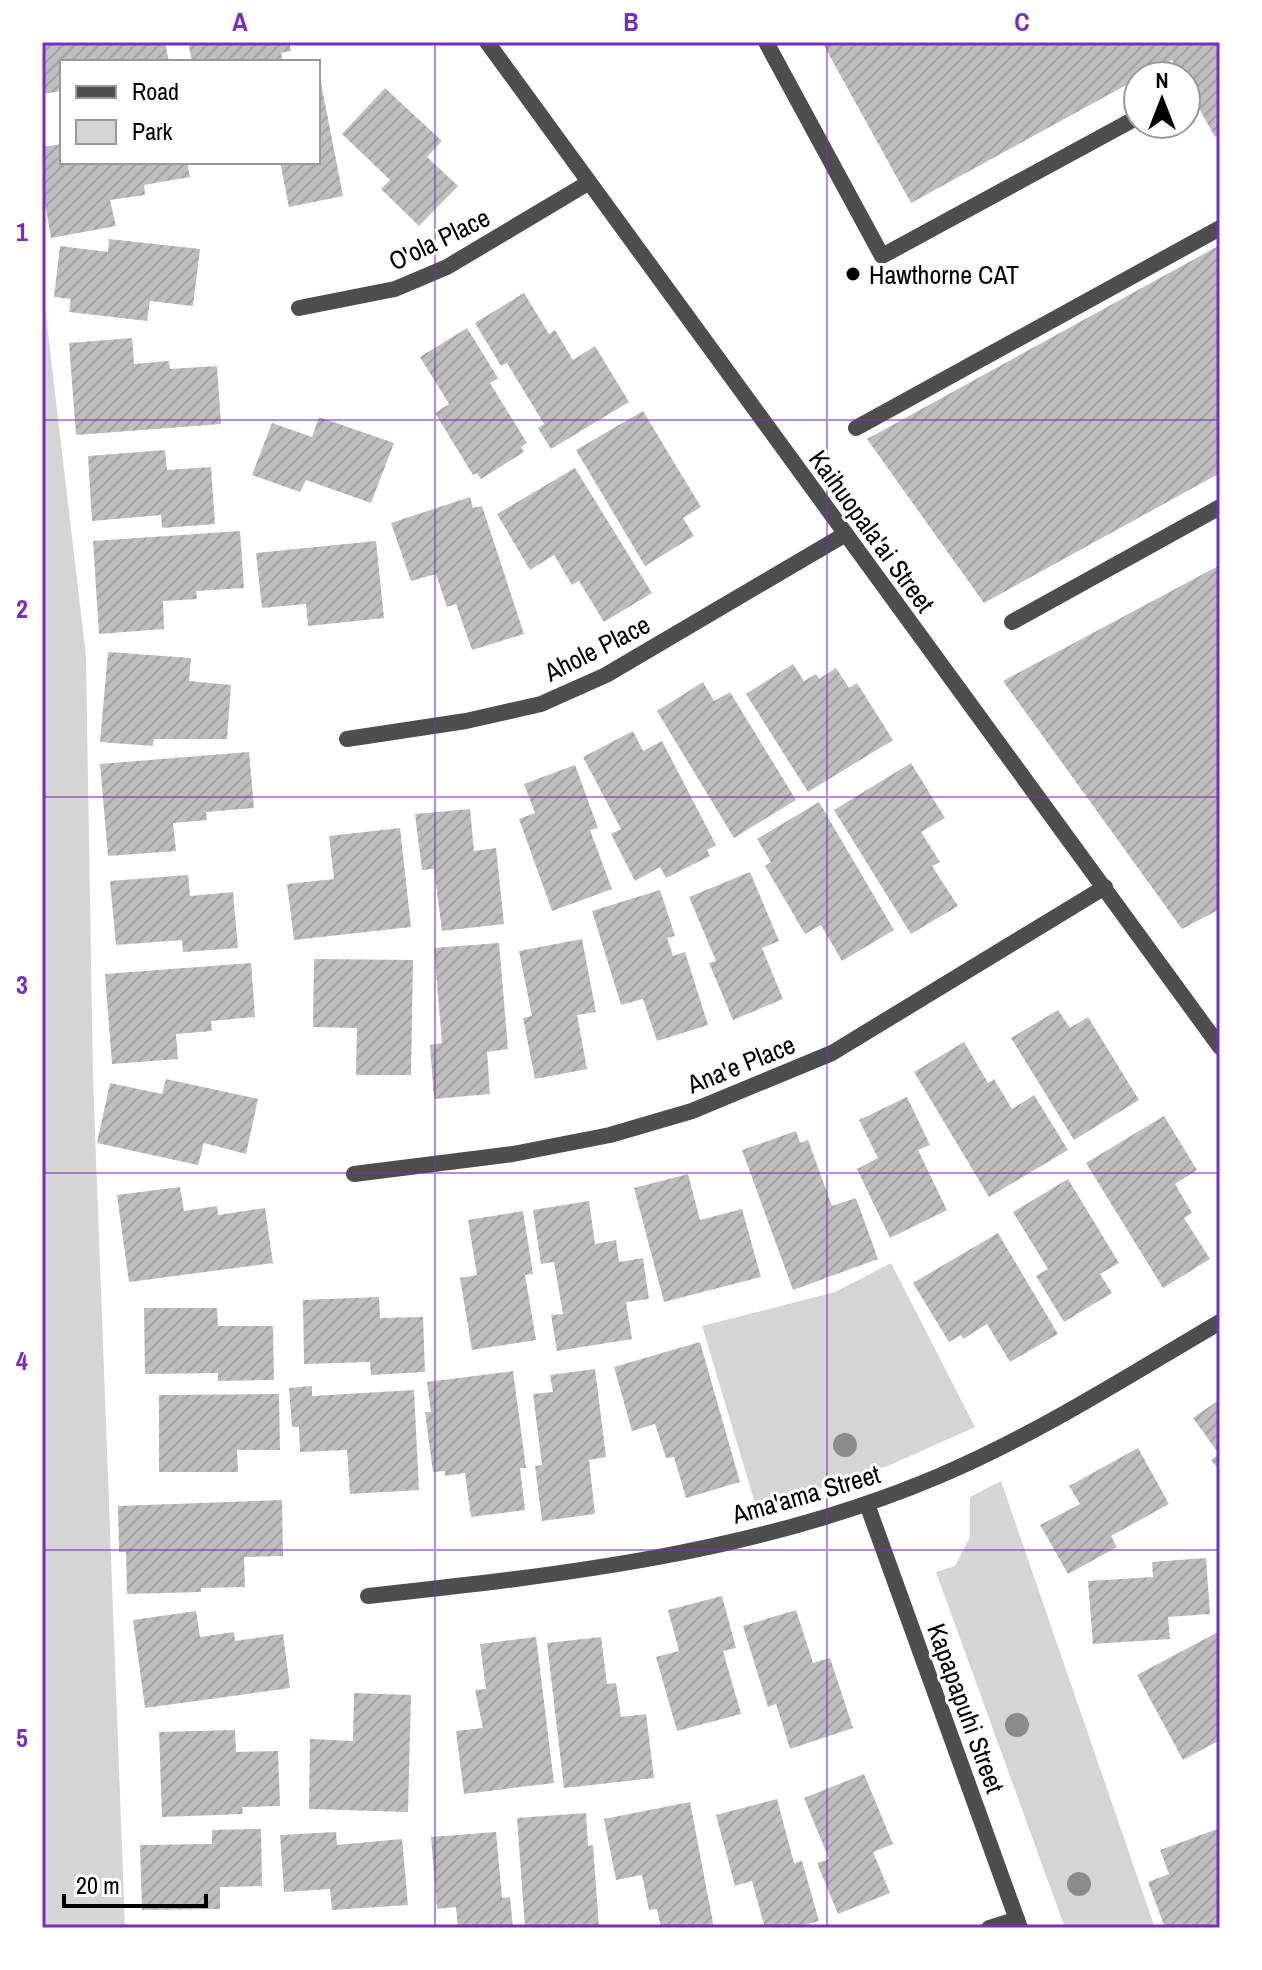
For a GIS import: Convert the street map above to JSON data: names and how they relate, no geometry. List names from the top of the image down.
{
  "streets": {
    "street": [
      "O'ola Place",
      "Kaihuopala'ai Street",
      "Ahole Place",
      "Ana'e Place",
      "Ama'ama Street",
      "Kapapapuhi Street"
    ]
  },
  "crossings": [
    ["O'ola Place", "Kaihuopala'ai Street"],
    ["Kaihuopala'ai Street", "Ahole Place"],
    ["Kaihuopala'ai Street", "Ana'e Place"],
    ["Ama'ama Street", "Kapapapuhi Street"]
  ],
  "places": ["Hawthorne CAT"],
  "legend": ["Road", "Park"],
  "scale_bar": "20 m",
  "north": "top",
  "grid": {
    "columns": ["A", "B", "C"],
    "rows": [
      "1",
      "2",
      "3",
      "4",
      "5"
    ]
  }
}
